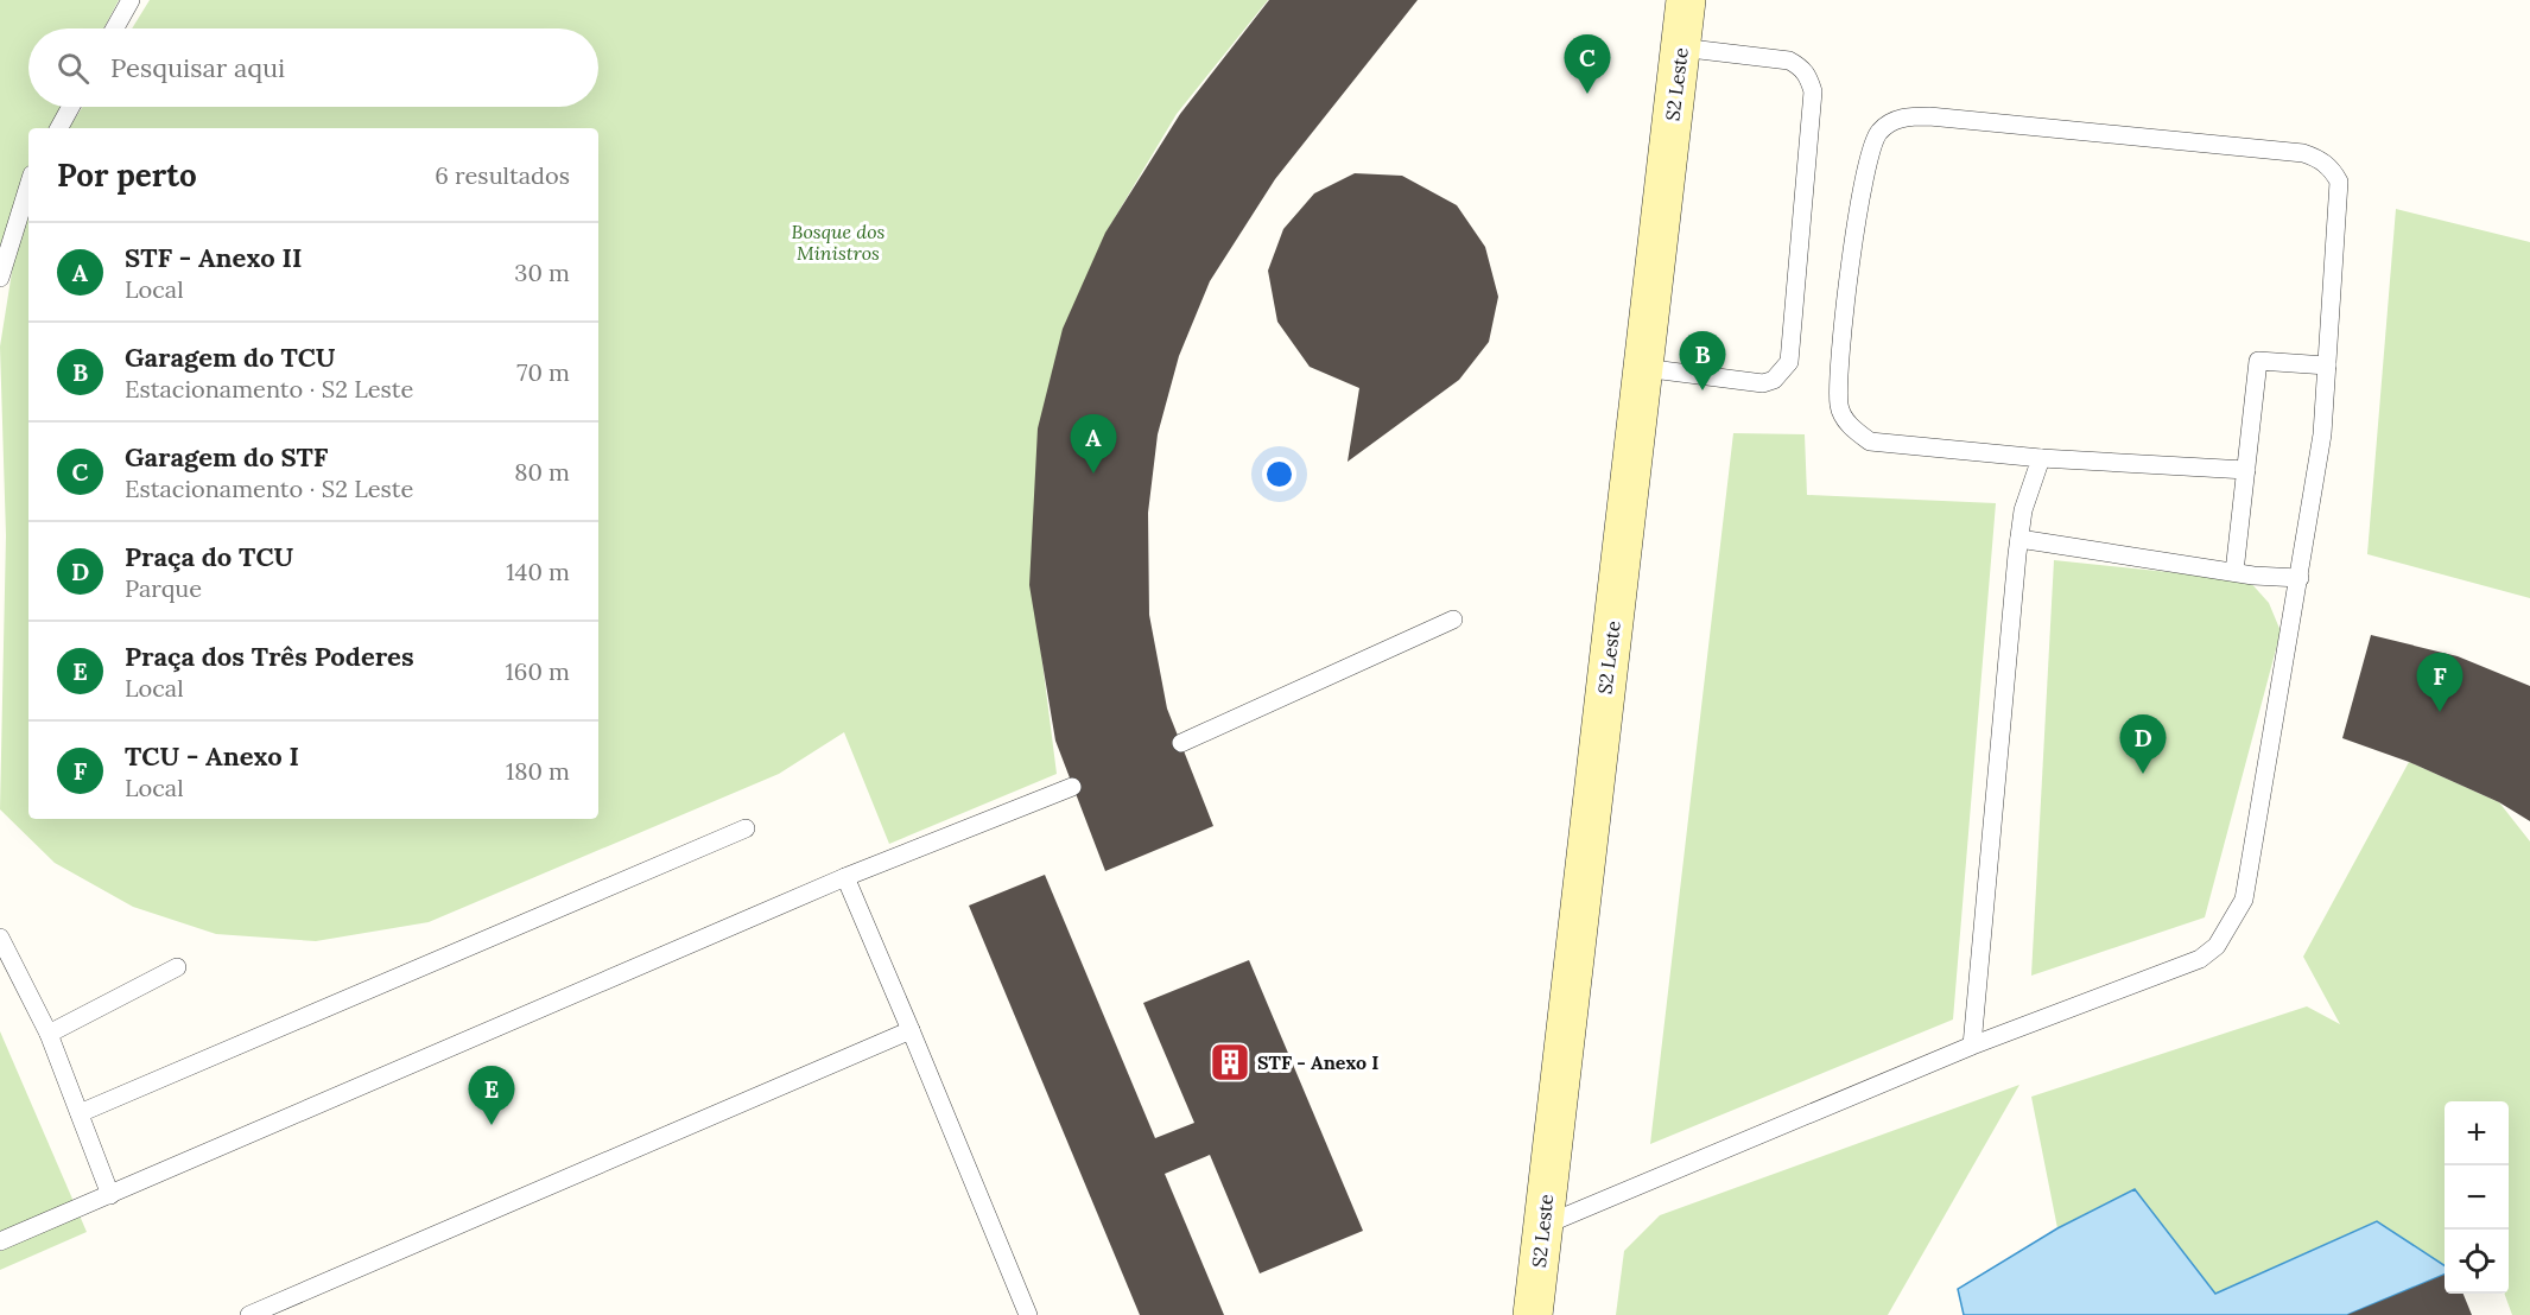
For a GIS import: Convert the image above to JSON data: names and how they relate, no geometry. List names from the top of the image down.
{
  "streets": {
    "main road": ["S2 Leste"]
  },
  "parks": ["Bosque dos Ministros"],
  "places": {
    "building": ["STF - Anexo I"]
  },
  "page": {
    "search": "Pesquisar aqui",
    "pins": [
      "C",
      "B",
      "A",
      "F",
      "D",
      "E"
    ],
    "heading": ["Por perto", "6 resultados"],
    "list": [
      {
        "mark": "A",
        "name": "STF - Anexo II",
        "note": "Local",
        "value": "30 m"
      },
      {
        "mark": "B",
        "name": "Garagem do TCU",
        "note": "Estacionamento · S2 Leste",
        "value": "70 m"
      },
      {
        "mark": "C",
        "name": "Garagem do STF",
        "note": "Estacionamento · S2 Leste",
        "value": "80 m"
      },
      {
        "mark": "D",
        "name": "Praça do TCU",
        "note": "Parque",
        "value": "140 m"
      },
      {
        "mark": "E",
        "name": "Praça dos Três Poderes",
        "note": "Local",
        "value": "160 m"
      },
      {
        "mark": "F",
        "name": "TCU - Anexo I",
        "note": "Local",
        "value": "180 m"
      }
    ],
    "map_buttons": ["+", "−"]
  }
}
